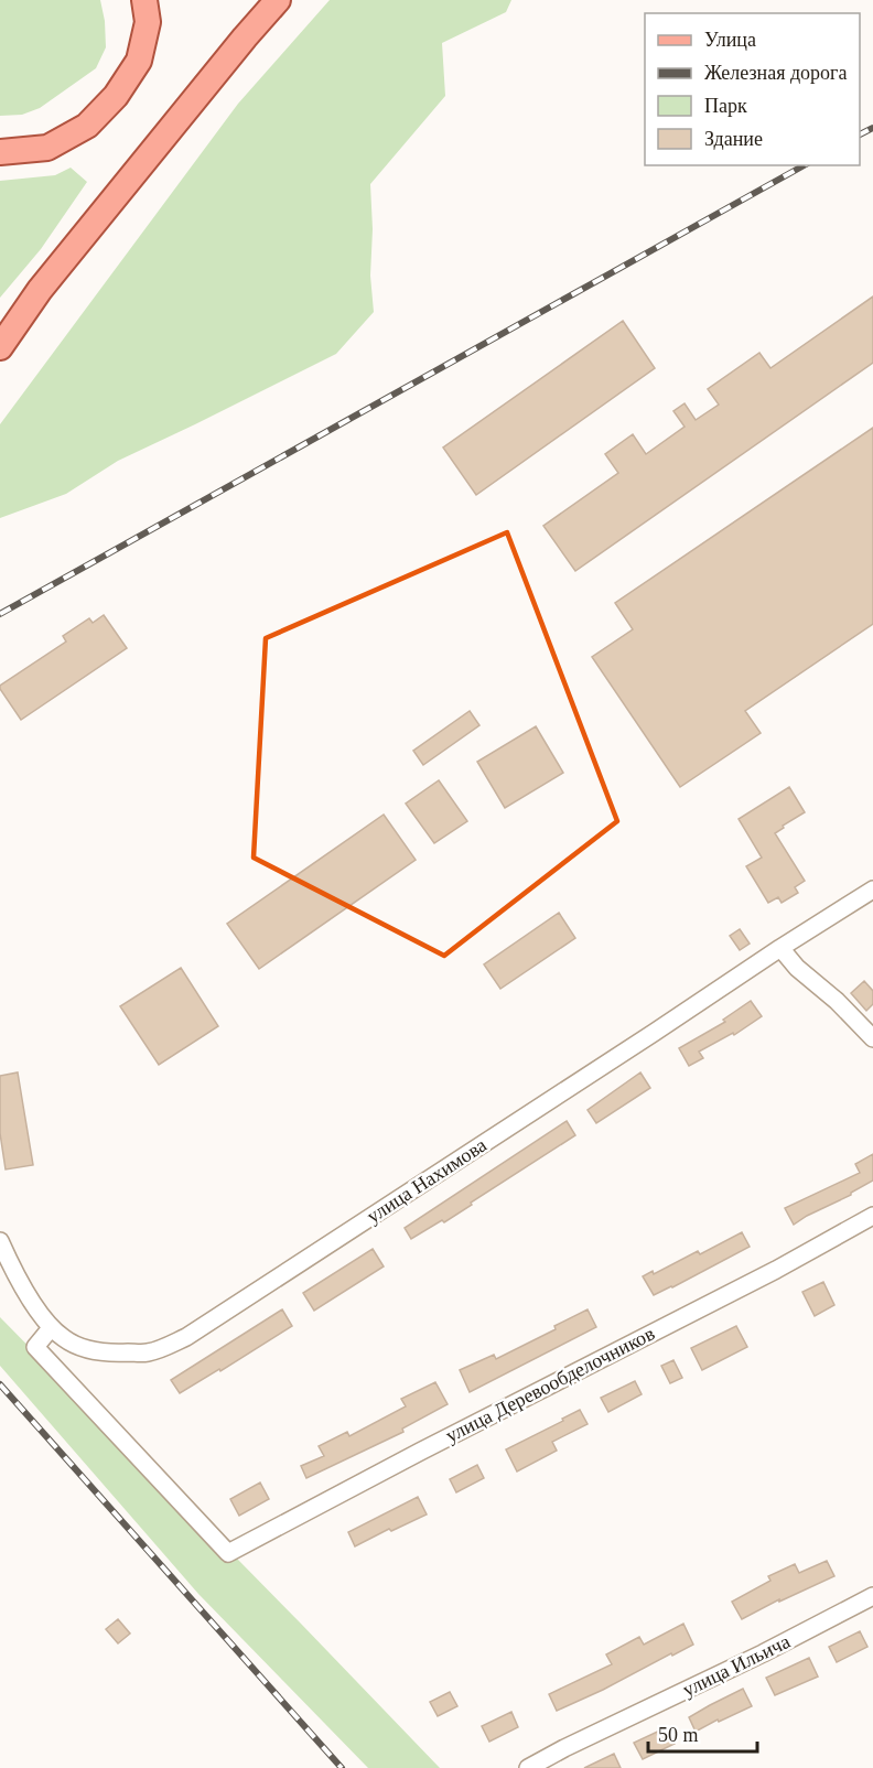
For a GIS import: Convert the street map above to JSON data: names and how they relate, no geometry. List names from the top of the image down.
{
  "streets": {
    "street": ["улица Нахимова", "улица Деревообделочников", "улица Ильича"]
  },
  "crossings": [
    ["улица Нахимова", "улица Деревообделочников"]
  ],
  "legend": [
    "Улица",
    "Железная дорога",
    "Парк",
    "Здание"
  ],
  "scale_bar": "50 m"
}
